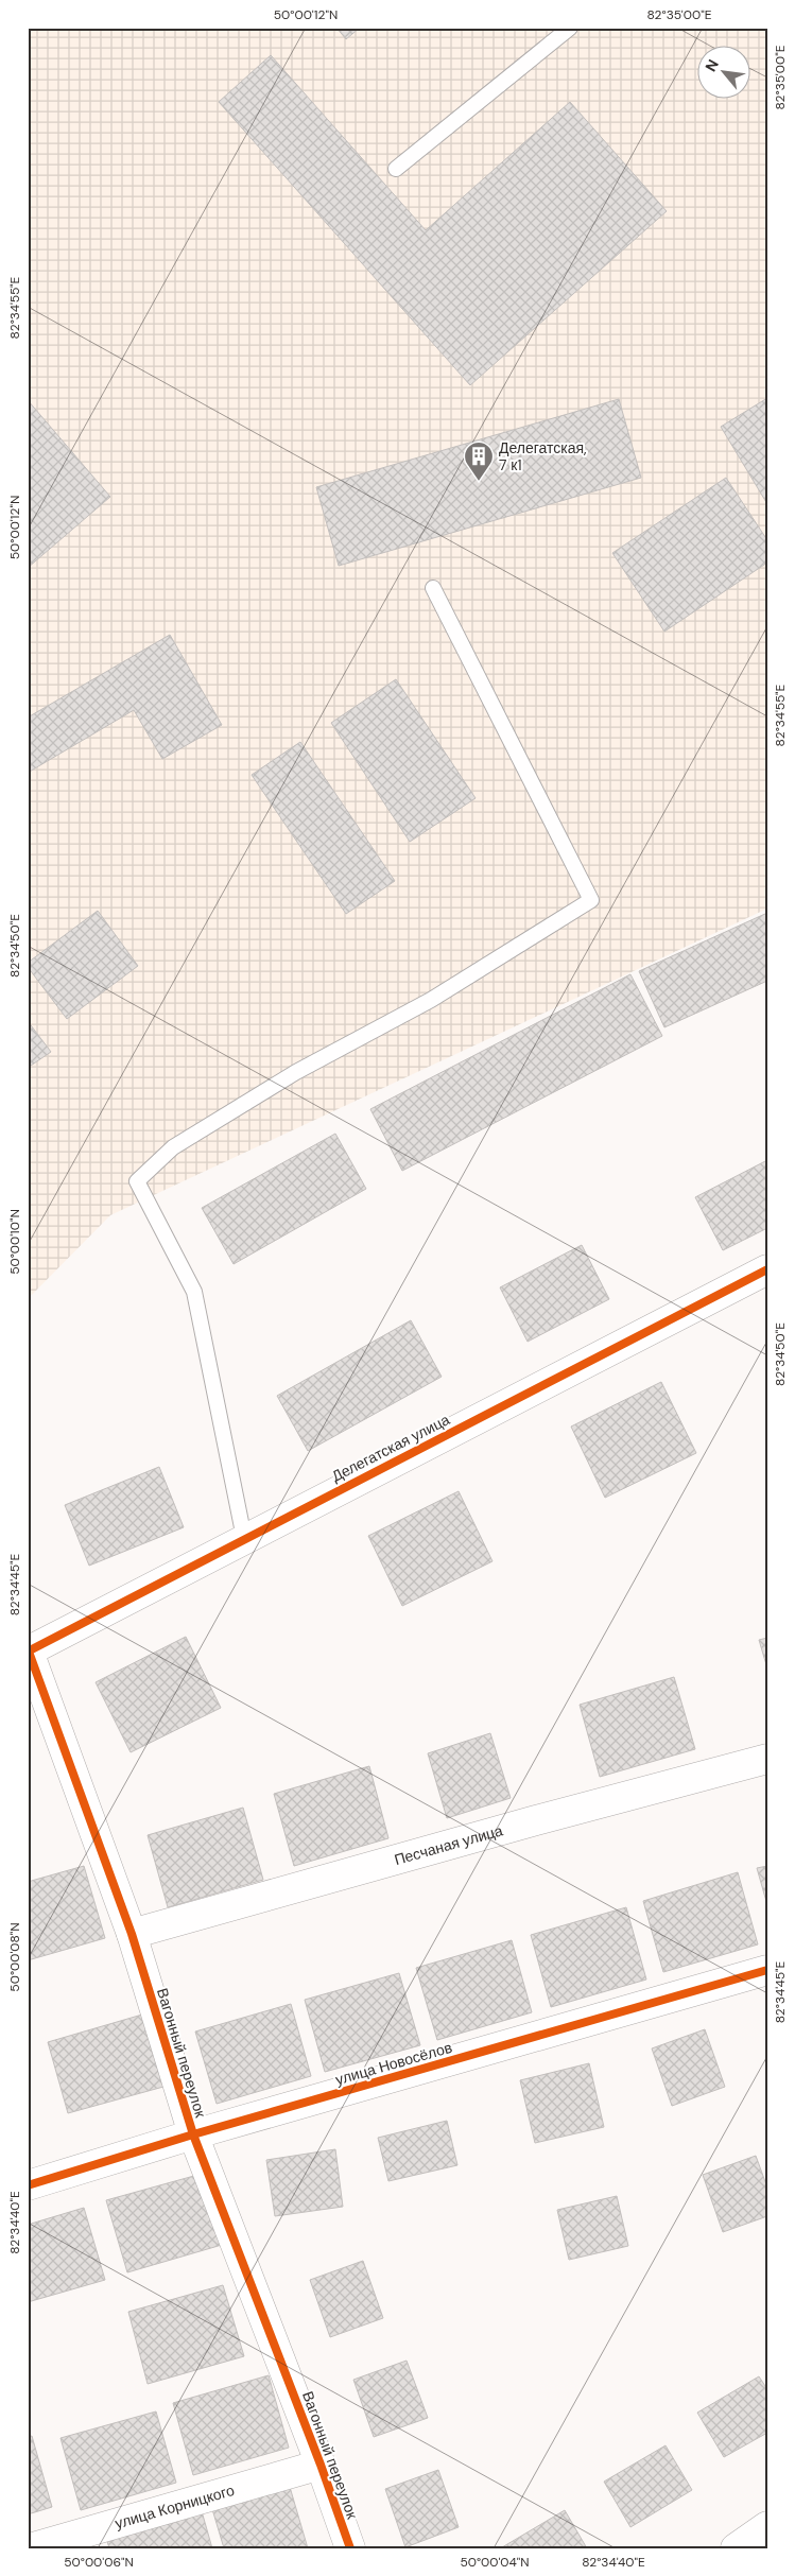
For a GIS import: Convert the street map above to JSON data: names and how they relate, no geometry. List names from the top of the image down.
{
  "streets": {
    "street": [
      "Делегатская улица",
      "Песчаная улица",
      "Вагонный переулок",
      "улица Новосёлов",
      "улица Корницкого"
    ]
  },
  "crossings": [
    ["Делегатская улица", "Вагонный переулок"],
    ["Песчаная улица", "Вагонный переулок"],
    ["Вагонный переулок", "улица Новосёлов"],
    ["Вагонный переулок", "улица Корницкого"]
  ],
  "places": {
    "building": ["Делегатская, 7 к1"]
  },
  "north": "top left",
  "coordinates": [
    "50°00'12\"N",
    "82°35'00\"E",
    "82°34'55\"E",
    "82°34'50\"E",
    "50°00'10\"N",
    "82°34'45\"E",
    "50°00'08\"N",
    "82°34'40\"E",
    "50°00'06\"N",
    "50°00'04\"N"
  ]
}
